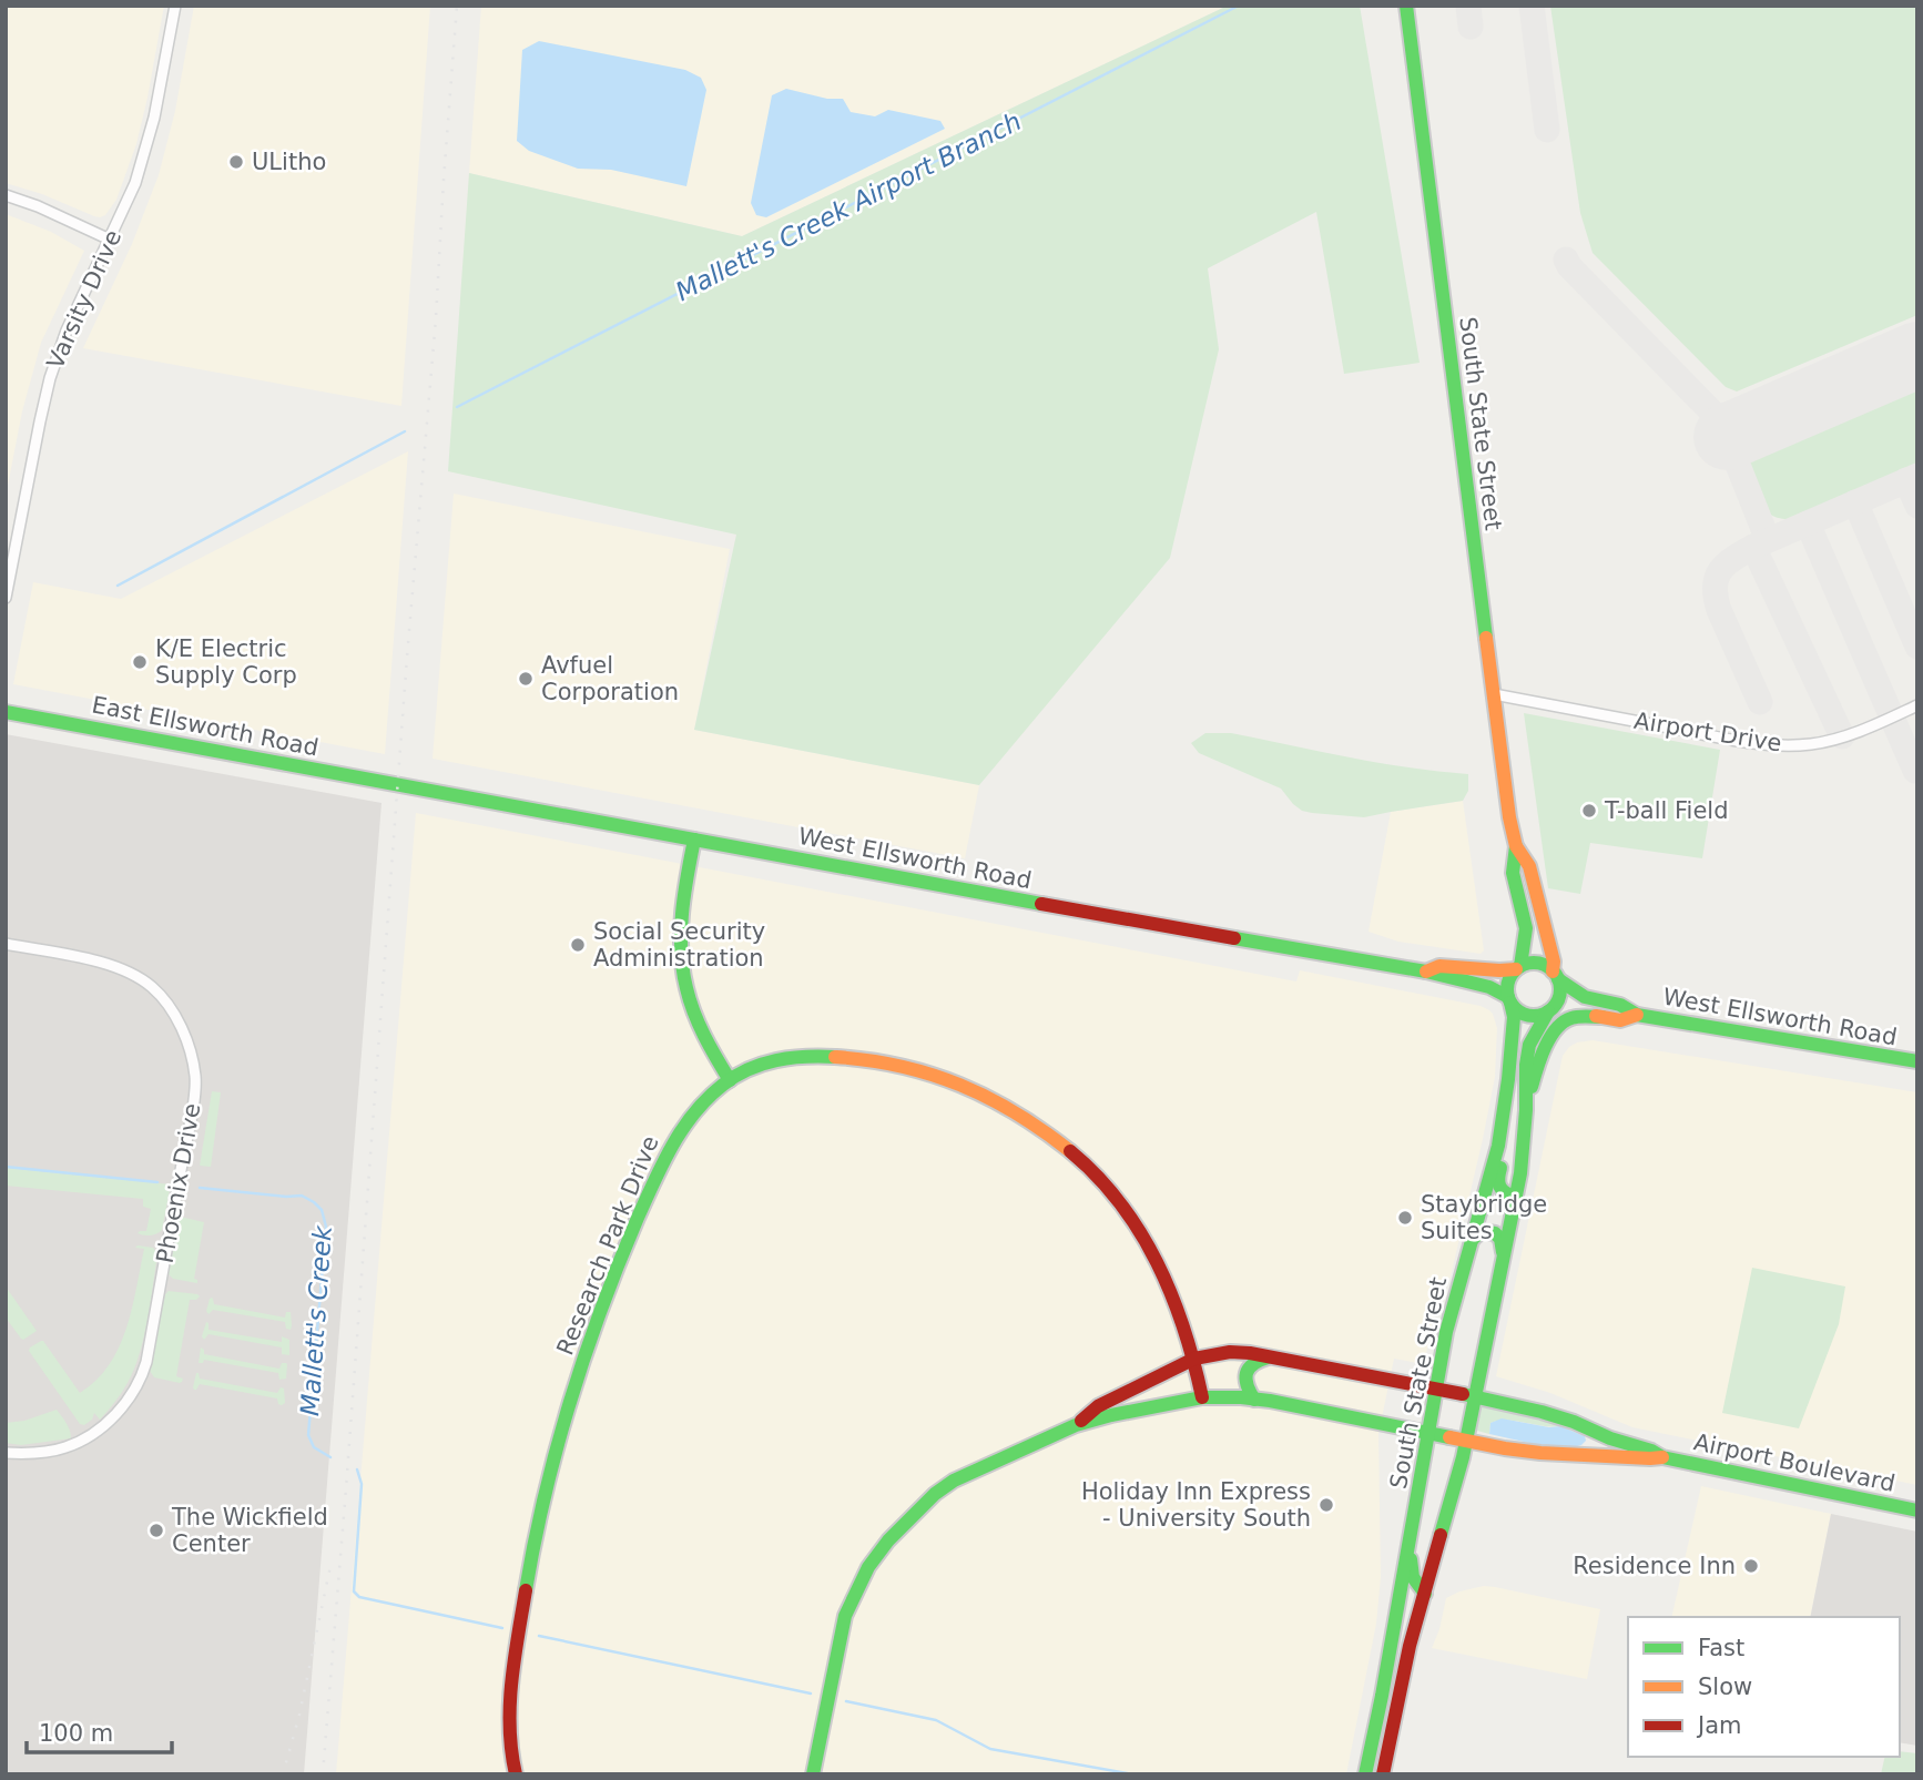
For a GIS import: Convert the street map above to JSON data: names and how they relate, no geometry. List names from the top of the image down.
{
  "streets": {
    "main road": [
      "South State Street",
      "East Ellsworth Road",
      "West Ellsworth Road",
      "Research Park Drive",
      "Airport Boulevard"
    ],
    "street": ["Varsity Drive", "Airport Drive", "Phoenix Drive"]
  },
  "crossings": [
    ["South State Street", "Airport Drive"],
    ["South State Street", "West Ellsworth Road"],
    ["South State Street", "Airport Boulevard"],
    ["East Ellsworth Road", "West Ellsworth Road"]
  ],
  "water": ["Mallett's Creek Airport Branch", "Mallett's Creek"],
  "places": [
    "ULitho",
    "K/E Electric Supply Corp",
    "Avfuel Corporation",
    "T-ball Field",
    "Social Security Administration",
    "Staybridge Suites",
    "Holiday Inn Express - University South",
    "The Wickfield Center",
    "Residence Inn"
  ],
  "legend": ["Fast", "Slow", "Jam"],
  "scale_bar": "100 m"
}
